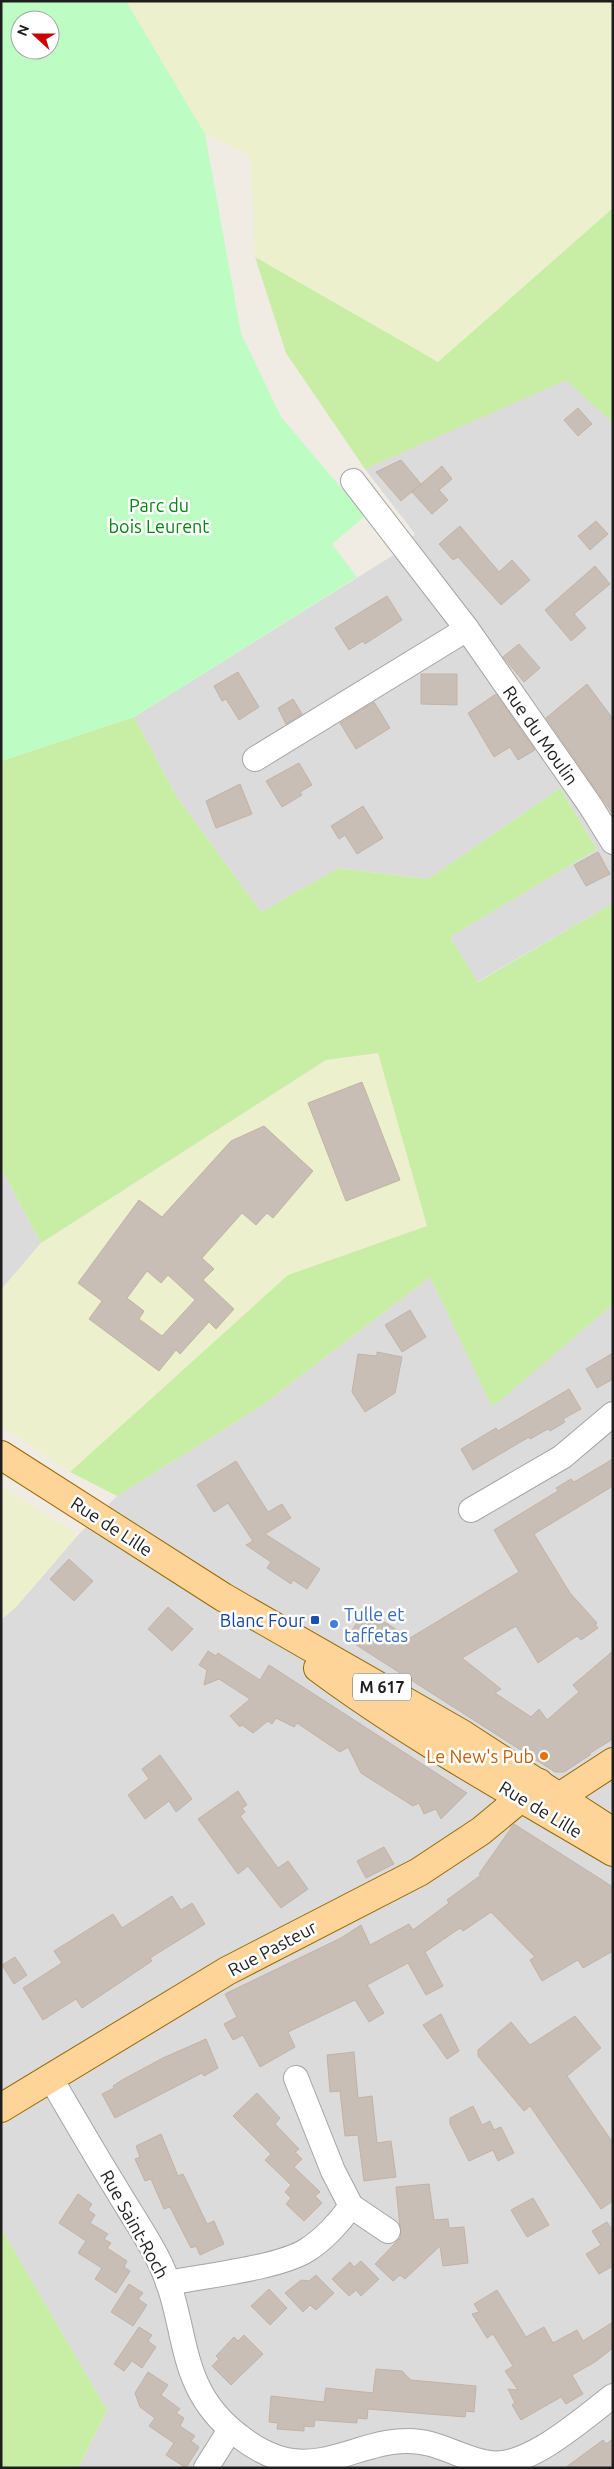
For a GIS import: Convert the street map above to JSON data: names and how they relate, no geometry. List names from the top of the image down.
{
  "streets": {
    "main road": ["Rue de Lille", "M 617", "Rue Pasteur"],
    "street": ["Rue du Moulin", "Rue Saint-Roch"]
  },
  "crossings": [
    ["Rue de Lille", "Rue Pasteur"],
    ["Rue Pasteur", "Rue Saint-Roch"]
  ],
  "parks": ["Parc du bois Leurent"],
  "places": {
    "transit": ["Blanc Four"],
    "other": ["Tulle et taffetas", "Le New's Pub"]
  },
  "north": "left"
}
